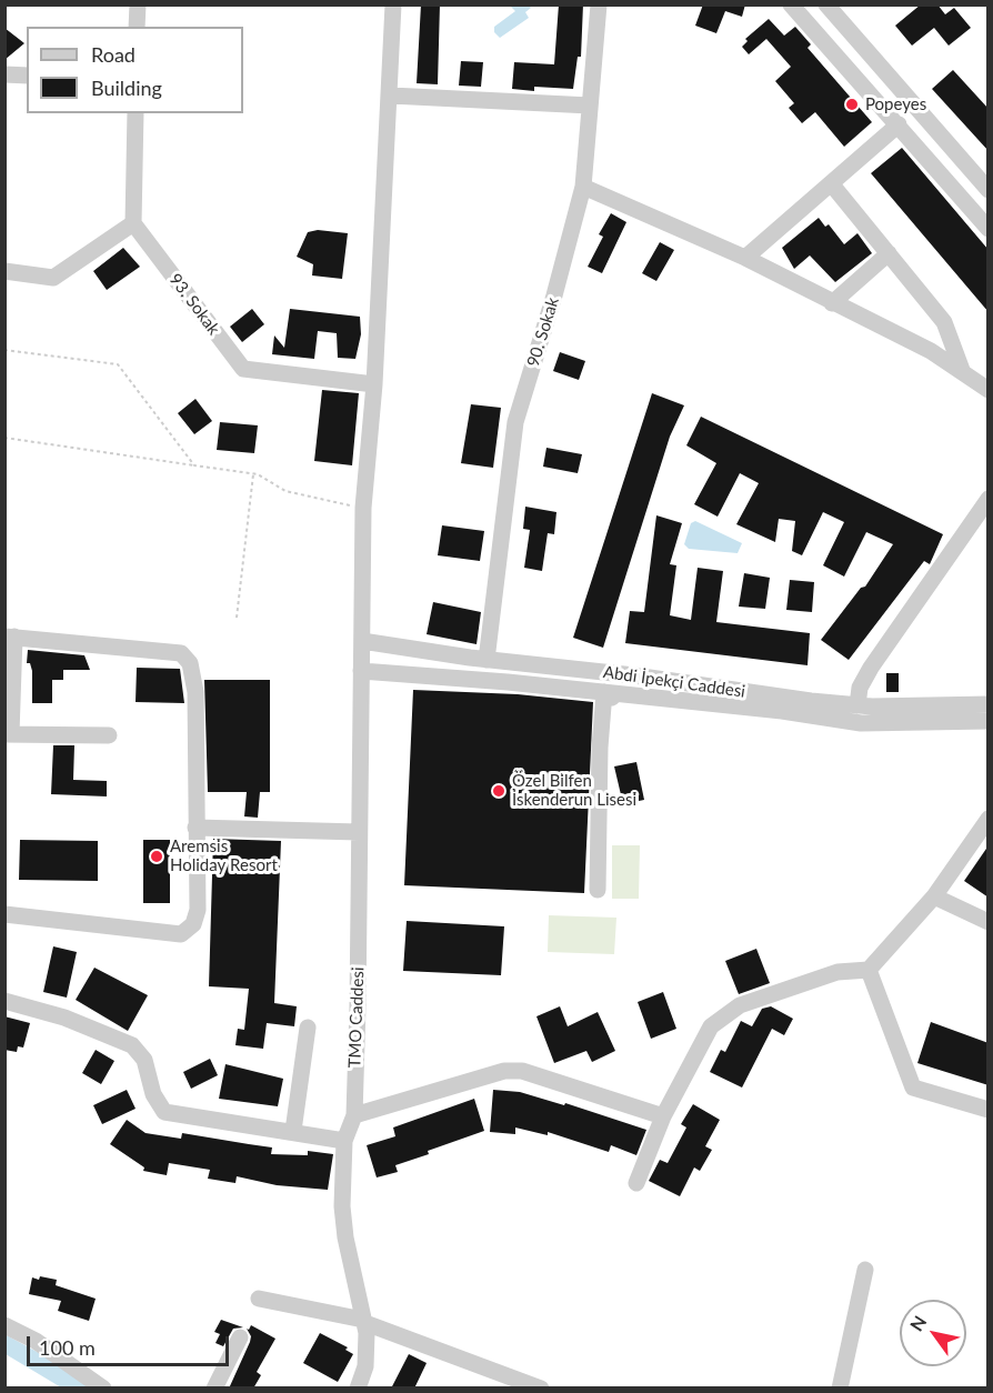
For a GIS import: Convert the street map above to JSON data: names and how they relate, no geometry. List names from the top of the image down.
{
  "streets": {
    "street": [
      "93. Sokak",
      "90. Sokak",
      "Abdi İpekçi Caddesi",
      "TMO Caddesi"
    ]
  },
  "crossings": [
    ["90. Sokak", "Abdi İpekçi Caddesi"],
    ["Abdi İpekçi Caddesi", "TMO Caddesi"]
  ],
  "places": ["Popeyes", "Özel Bilfen İskenderun Lisesi", "Aremsis Holiday Resort"],
  "legend": ["Road", "Building"],
  "scale_bar": "100 m",
  "north": "top left"
}
